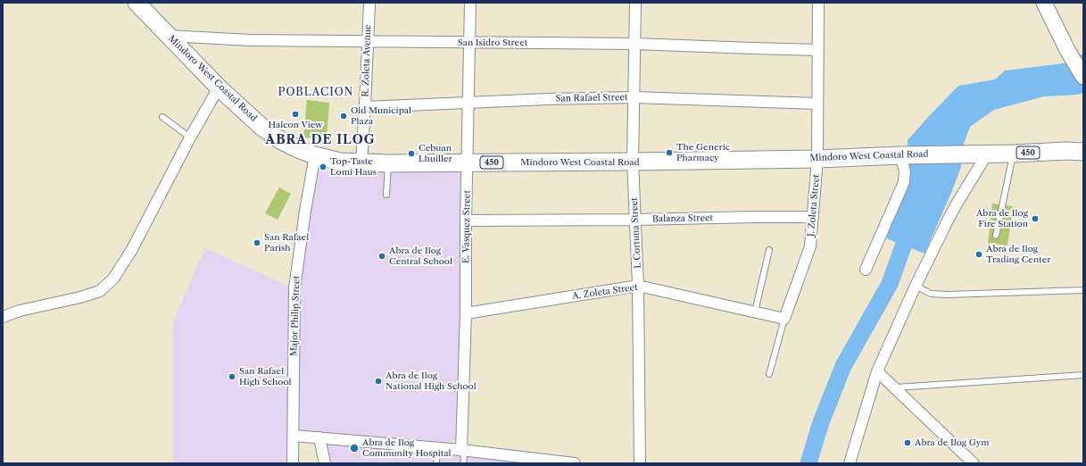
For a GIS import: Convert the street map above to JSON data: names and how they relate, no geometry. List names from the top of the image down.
{
  "streets": {
    "main road": ["Mindoro West Coastal Road", "450"],
    "street": [
      "San Isidro Street",
      "R. Zoleta Avenue",
      "San Rafael Street",
      "J. Zoleta Street",
      "Balanza Street",
      "E. Vasquez Street",
      "I. Cortuna Street",
      "A. Zoleta Street",
      "Major Philip Street"
    ]
  },
  "crossings": [
    ["San Isidro Street", "R. Zoleta Avenue"],
    ["San Isidro Street", "Mindoro West Coastal Road"],
    ["San Isidro Street", "J. Zoleta Street"],
    ["San Isidro Street", "E. Vasquez Street"],
    ["San Isidro Street", "I. Cortuna Street"],
    ["R. Zoleta Avenue", "Mindoro West Coastal Road"],
    ["R. Zoleta Avenue", "San Rafael Street"],
    ["Mindoro West Coastal Road", "J. Zoleta Street"],
    ["Mindoro West Coastal Road", "E. Vasquez Street"],
    ["Mindoro West Coastal Road", "I. Cortuna Street"],
    ["Mindoro West Coastal Road", "Major Philip Street"],
    ["San Rafael Street", "J. Zoleta Street"],
    ["San Rafael Street", "E. Vasquez Street"],
    ["San Rafael Street", "I. Cortuna Street"],
    ["J. Zoleta Street", "Balanza Street"],
    ["J. Zoleta Street", "A. Zoleta Street"],
    ["Balanza Street", "E. Vasquez Street"],
    ["Balanza Street", "I. Cortuna Street"],
    ["E. Vasquez Street", "A. Zoleta Street"],
    ["I. Cortuna Street", "A. Zoleta Street"]
  ],
  "districts": ["POBLACION", "ABRA DE ILOG"],
  "places": [
    "Halcon View",
    "Old Municipal Plaza",
    "The Generic Pharmacy",
    "Cebuan Lhuiller",
    "Top-Taste Lomi Haus",
    "Abra de Ilog Fire Station",
    "San Rafael Parish",
    "Abra de Ilog Trading Center",
    "Abra de Ilog Central School",
    "San Rafael High School",
    "Abra de Ilog National High School",
    "Abra de Ilog Gym",
    "Abra de Ilog Community Hospital"
  ]
}
